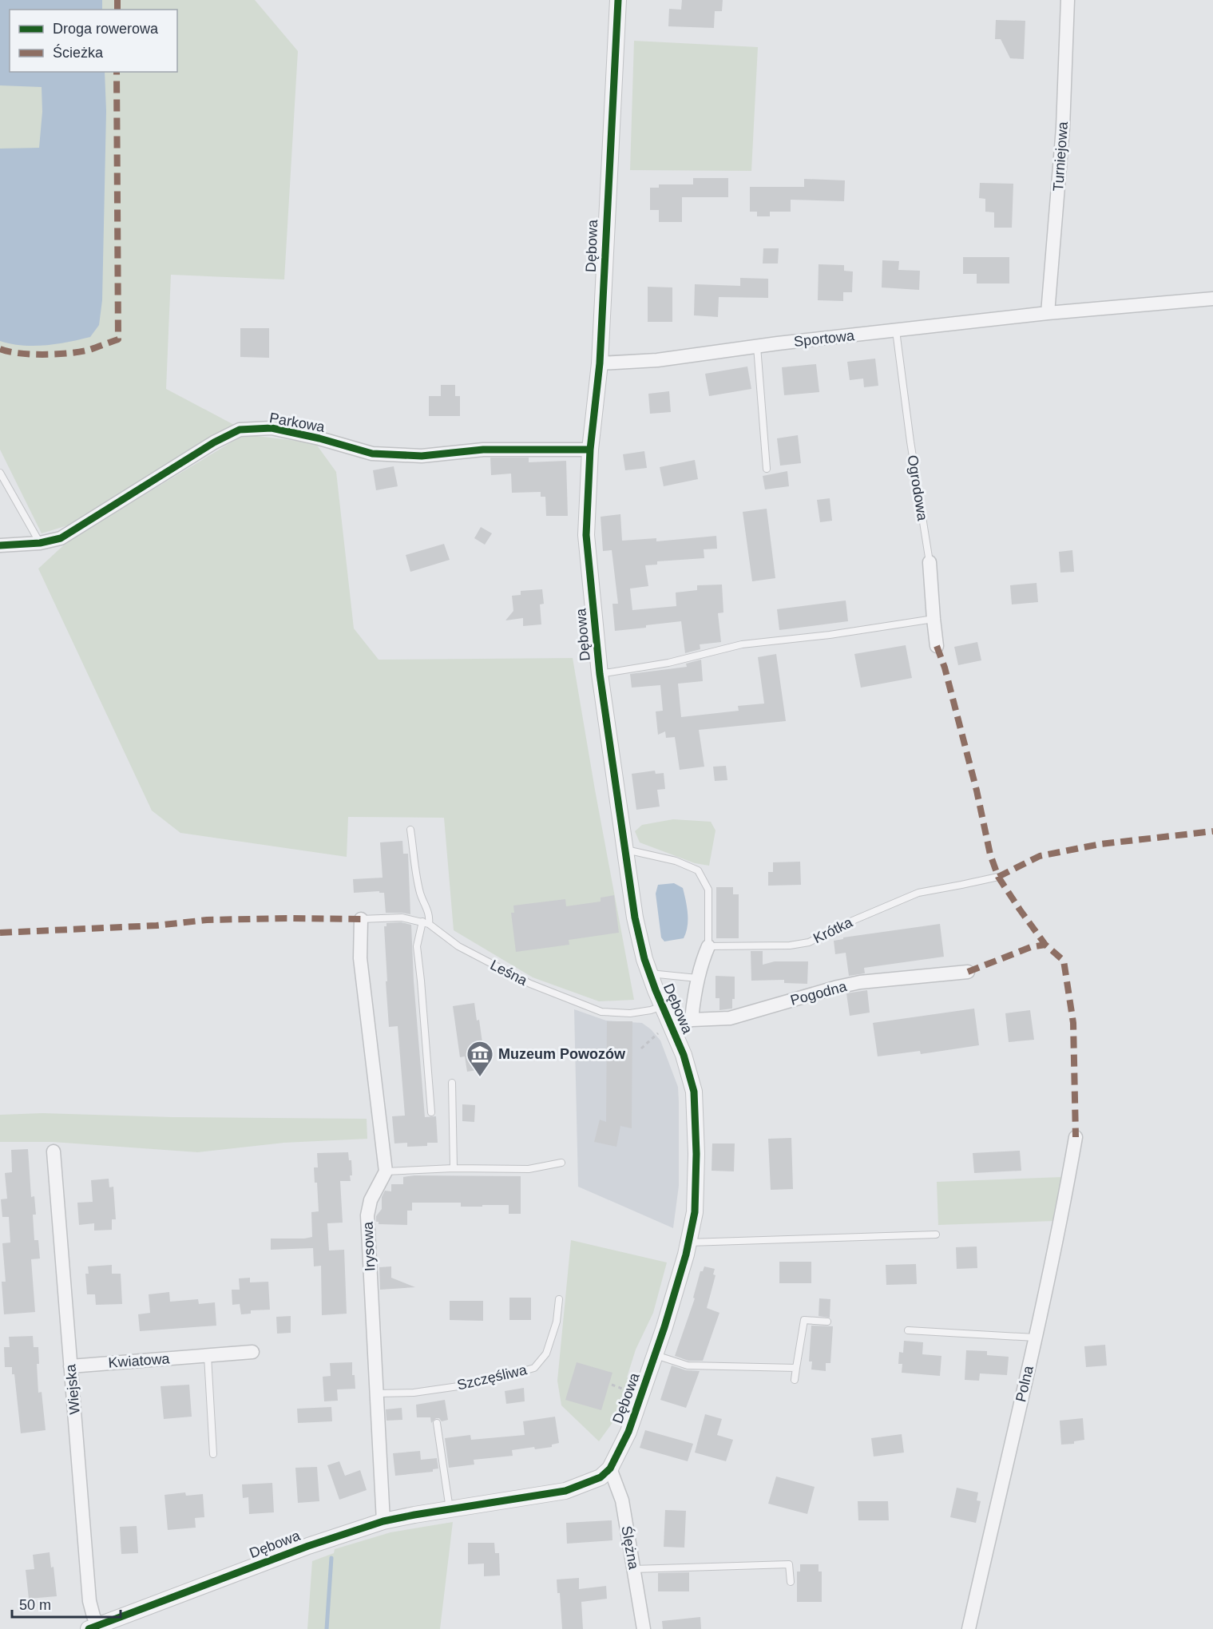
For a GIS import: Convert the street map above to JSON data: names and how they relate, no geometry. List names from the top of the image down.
{
  "streets": {
    "street": [
      "Turniejowa",
      "Dębowa",
      "Sportowa",
      "Parkowa",
      "Ogrodowa",
      "Pogodna",
      "Irysowa",
      "Kwiatowa",
      "Polna",
      "Wiejska",
      "Ślężna"
    ],
    "lane": ["Krótka", "Leśna", "Szczęśliwa"]
  },
  "crossings": [
    ["Turniejowa", "Sportowa"],
    ["Dębowa", "Sportowa"],
    ["Dębowa", "Parkowa"],
    ["Dębowa", "Leśna"],
    ["Dębowa", "Pogodna"],
    ["Dębowa", "Irysowa"],
    ["Dębowa", "Wiejska"],
    ["Dębowa", "Ślężna"],
    ["Sportowa", "Ogrodowa"],
    ["Irysowa", "Szczęśliwa"],
    ["Kwiatowa", "Wiejska"]
  ],
  "places": {
    "museum": ["Muzeum Powozów"]
  },
  "legend": ["Droga rowerowa", "Ścieżka"],
  "scale_bar": "50 m"
}
